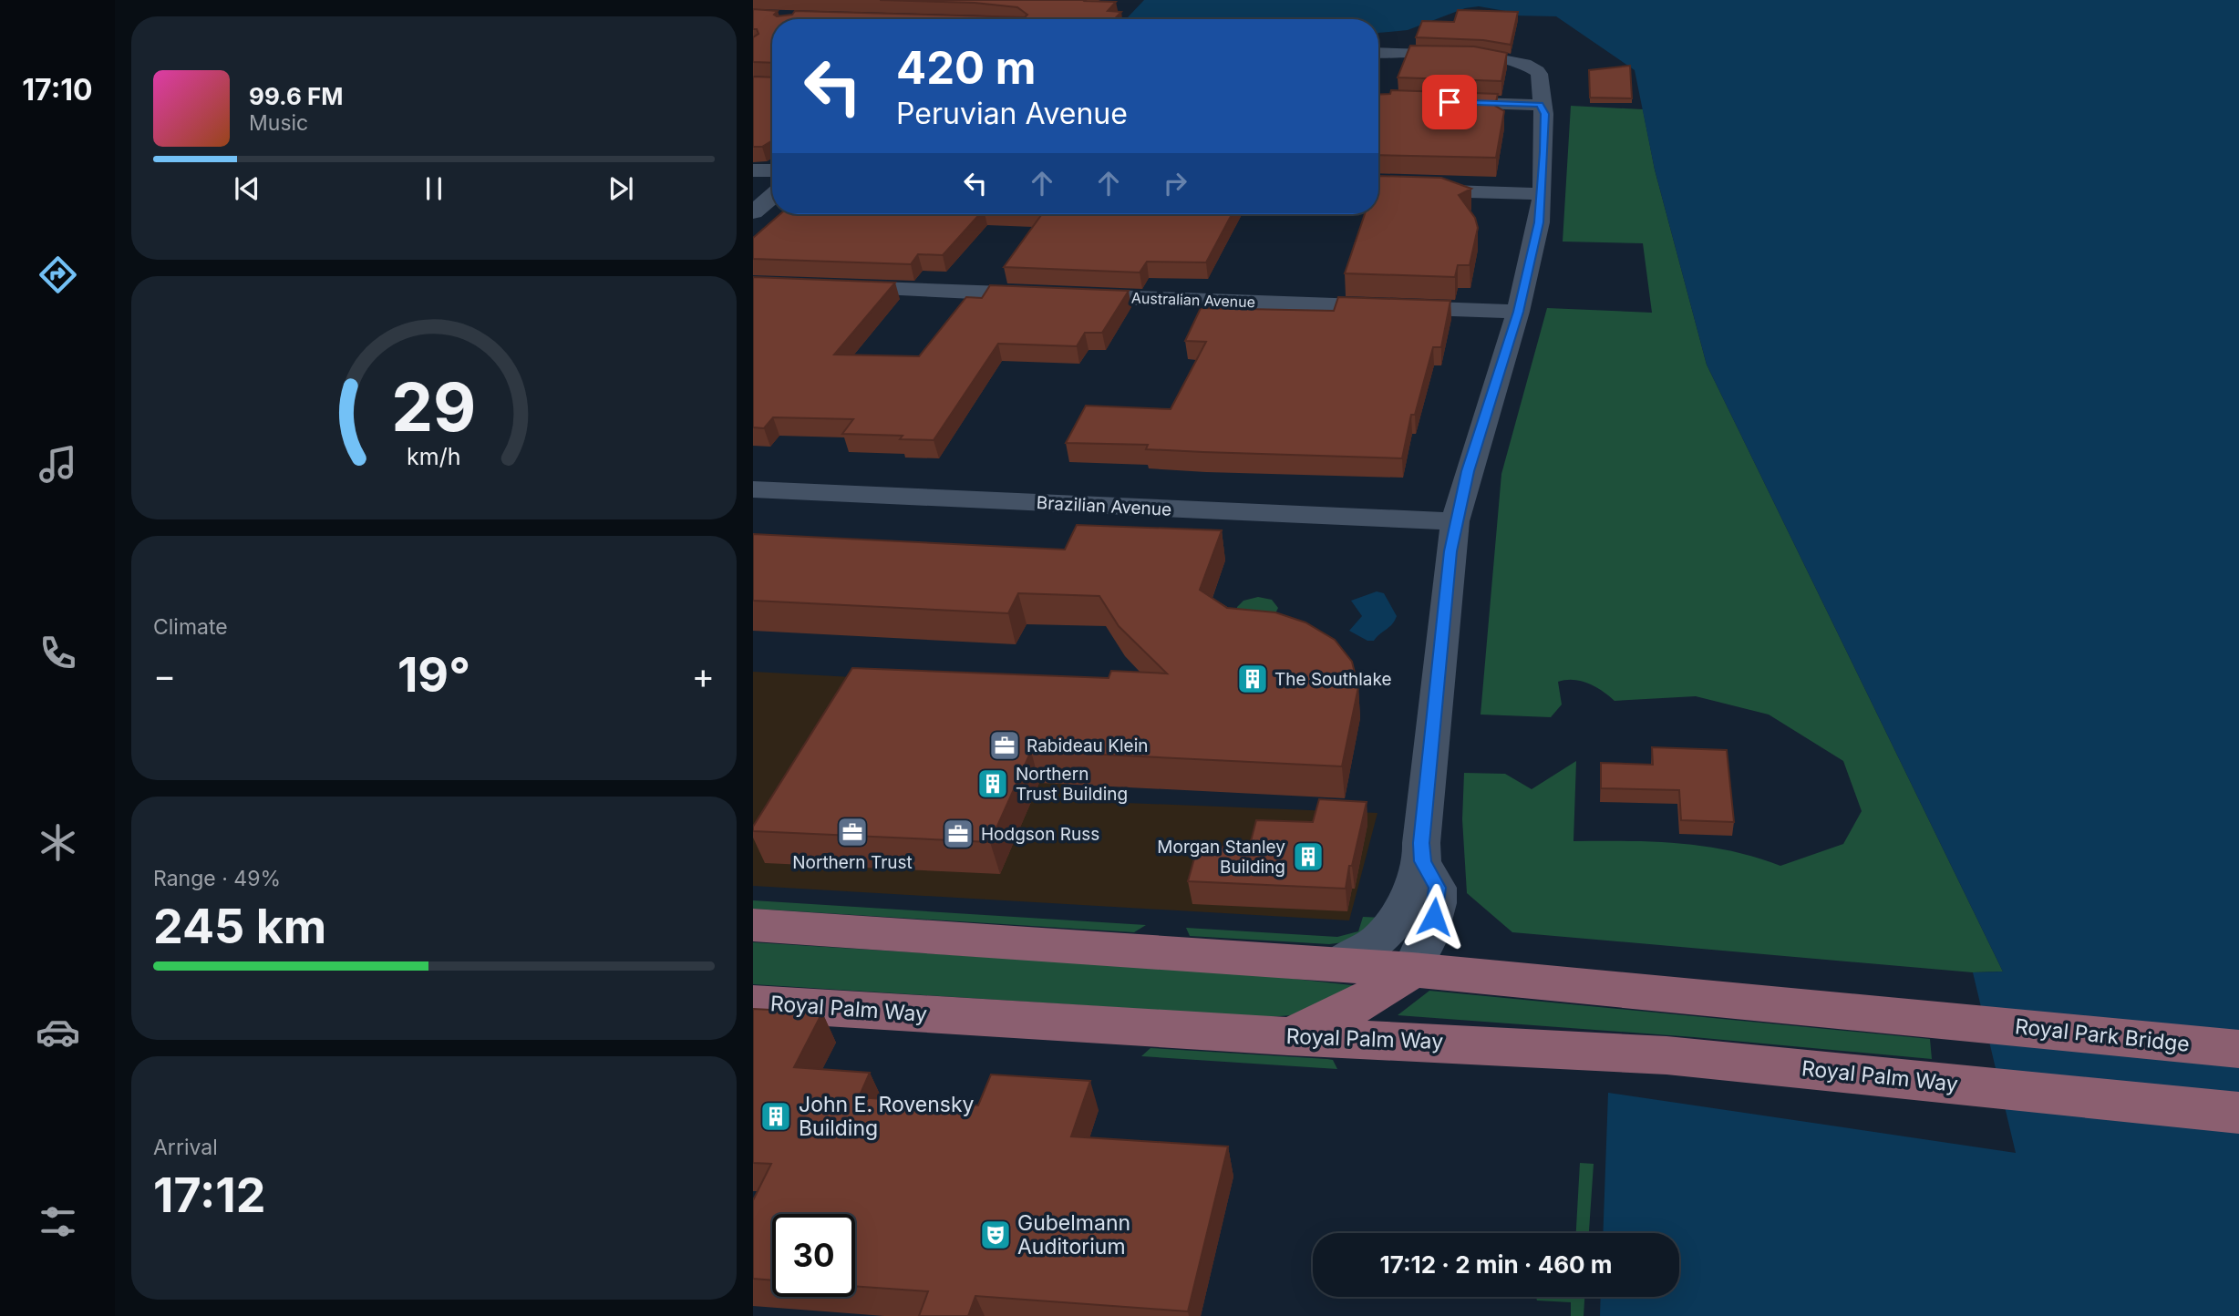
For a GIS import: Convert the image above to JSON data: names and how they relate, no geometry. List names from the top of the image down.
{
  "streets": {
    "main road": ["Royal Palm Way", "Royal Park Bridge"],
    "street": ["Australian Avenue", "Brazilian Avenue"]
  },
  "places": {
    "building": [
      "The Southlake",
      "Northern Trust Building",
      "Morgan Stanley Building",
      "John E. Rovensky Building"
    ],
    "office": ["Rabideau Klein", "Northern Trust", "Hodgson Russ"],
    "theatre": ["Gubelmann Auditorium"]
  },
  "page": {
    "tabs": "17:10",
    "turn": ["420 m", "Peruvian Avenue"],
    "song": ["99.6 FM", "Music"],
    "tile": [
      "Climate",
      ["Range · 49%", "245 km"],
      ["Arrival", "17:12"]
    ],
    "heat": ["−", "19°", "+"],
    "limit": "30",
    "trip": "17:12 · 2 min · 460 m",
    "gauge": ["29", "km/h"]
  }
}
